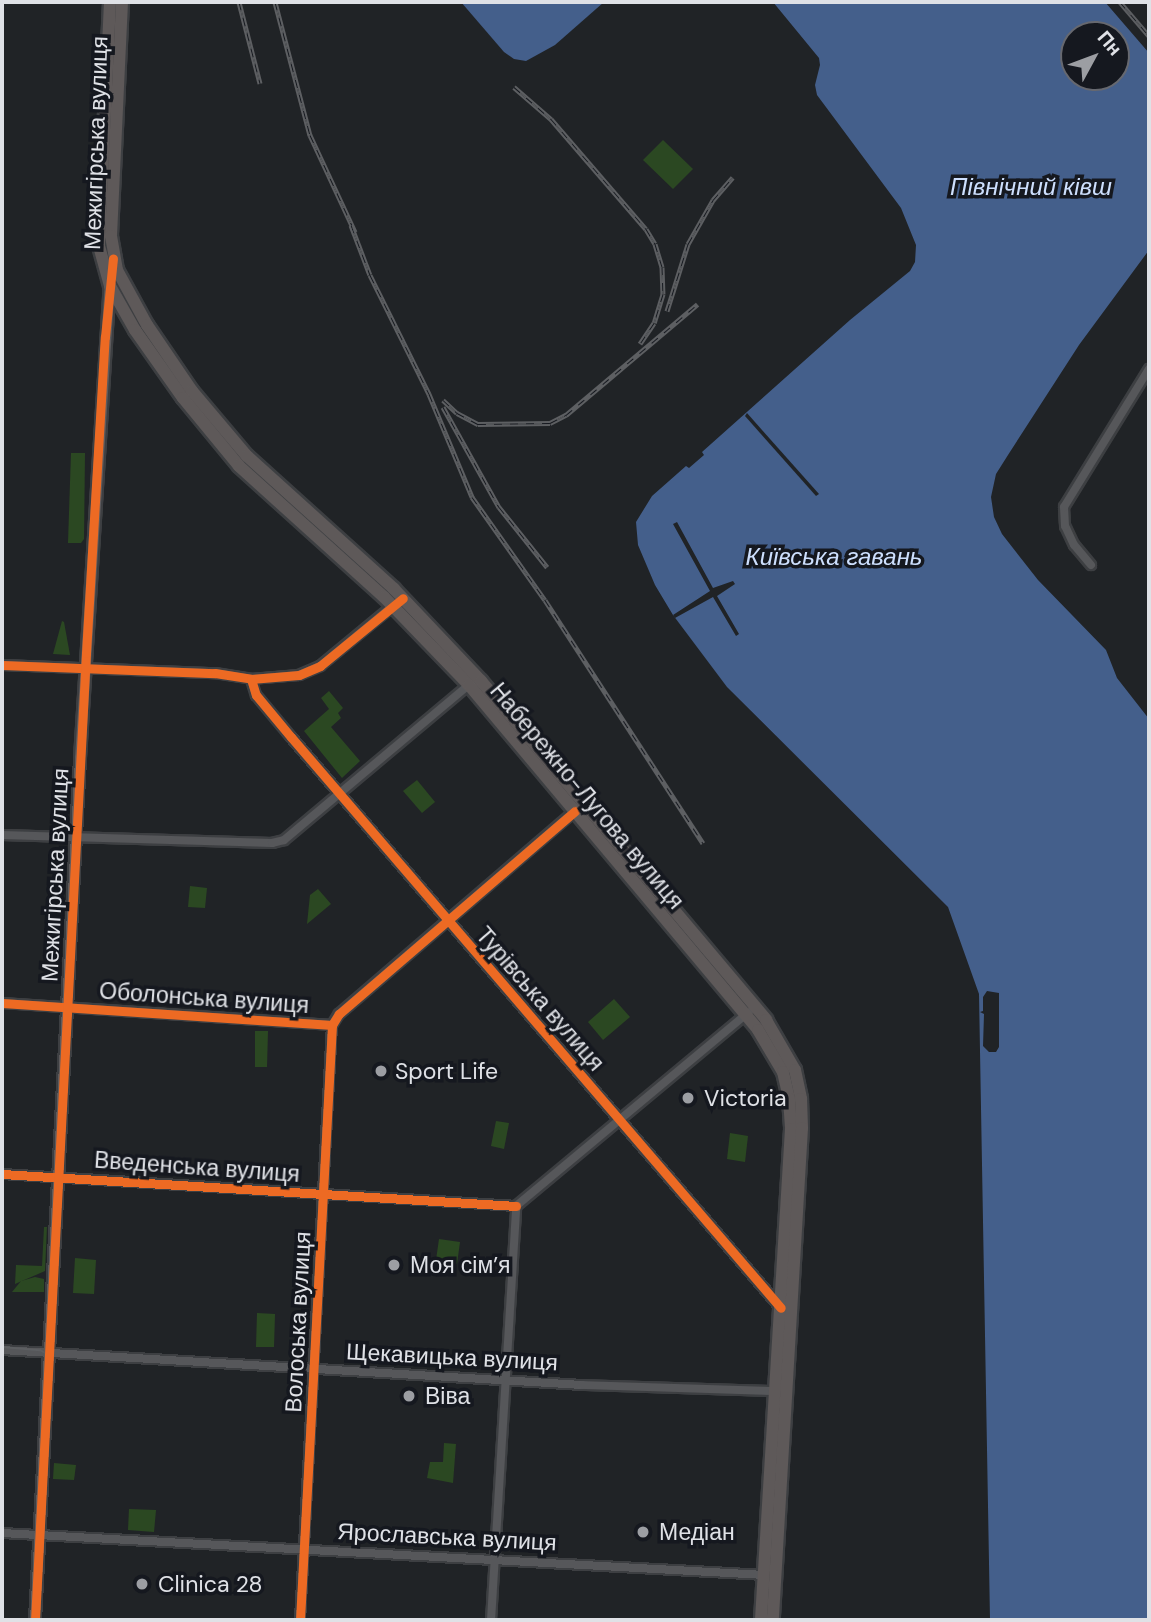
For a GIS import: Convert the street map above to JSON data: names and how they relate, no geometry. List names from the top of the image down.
{
  "streets": {
    "main road": ["Межигірська вулиця", "Набережно-Лугова вулиця"],
    "street": [
      "Оболонська вулиця",
      "Турівська вулиця",
      "Введенська вулиця",
      "Волоська вулиця",
      "Щекавицька вулиця",
      "Ярославська вулиця"
    ]
  },
  "crossings": [
    ["Межигірська вулиця", "Набережно-Лугова вулиця"],
    ["Межигірська вулиця", "Оболонська вулиця"],
    ["Межигірська вулиця", "Введенська вулиця"],
    ["Межигірська вулиця", "Щекавицька вулиця"],
    ["Межигірська вулиця", "Ярославська вулиця"],
    ["Набережно-Лугова вулиця", "Оболонська вулиця"],
    ["Набережно-Лугова вулиця", "Турівська вулиця"],
    ["Оболонська вулиця", "Турівська вулиця"],
    ["Оболонська вулиця", "Волоська вулиця"],
    ["Введенська вулиця", "Волоська вулиця"],
    ["Волоська вулиця", "Щекавицька вулиця"],
    ["Волоська вулиця", "Ярославська вулиця"]
  ],
  "water": ["Північний ківш", "Київська гавань"],
  "places": [
    "Sport Life",
    "Victoria",
    "Моя сім’я",
    "Віва",
    "Медіан",
    "Clinica 28"
  ],
  "north": "top right"
}
